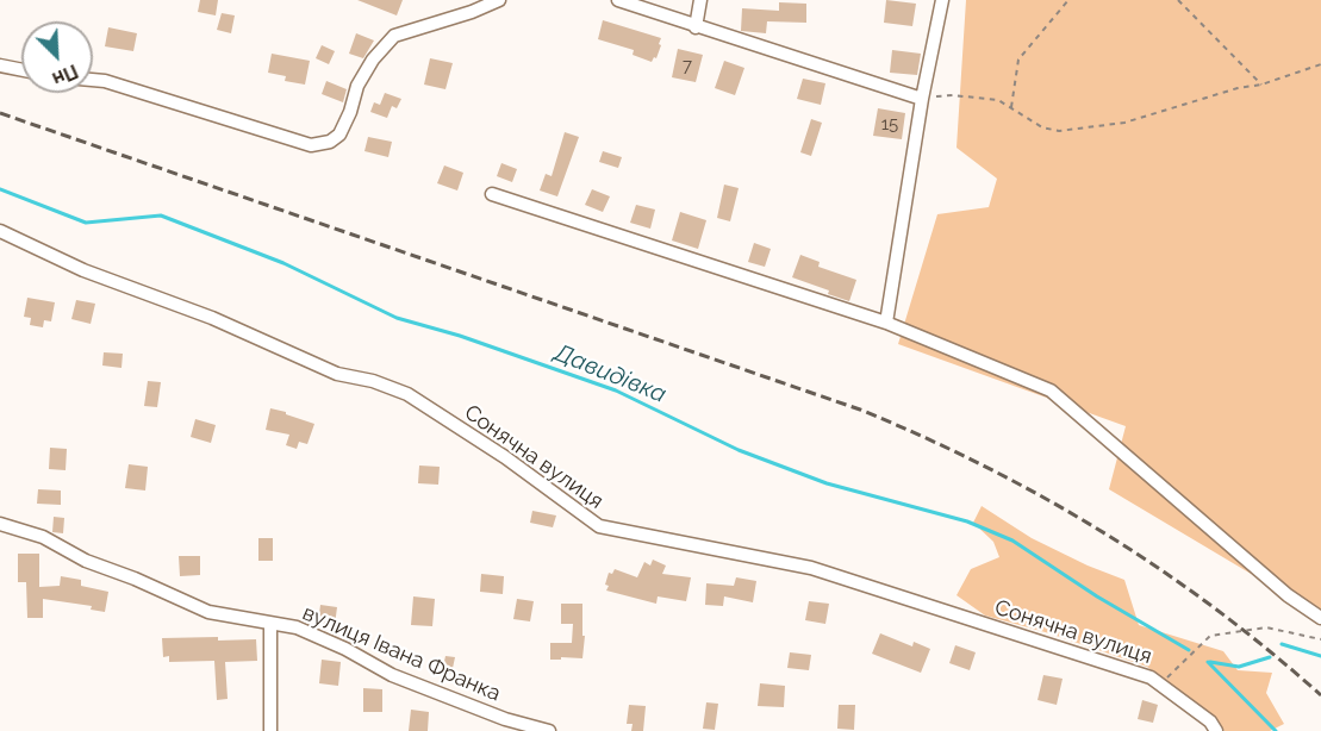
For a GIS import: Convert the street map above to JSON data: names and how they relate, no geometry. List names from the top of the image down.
{
  "streets": {
    "street": ["Сонячна вулиця", "вулиця Івана Франка"]
  },
  "water": ["Давидівка"],
  "house_numbers": ["7", "15"],
  "north": "bottom right"
}
